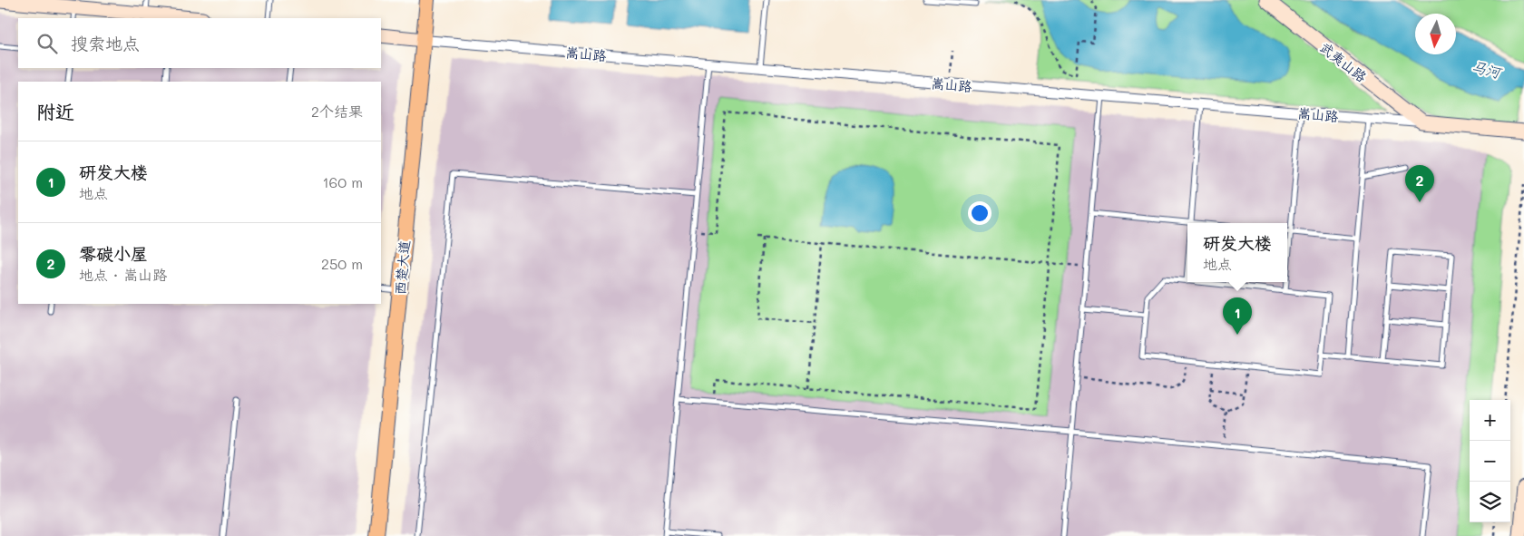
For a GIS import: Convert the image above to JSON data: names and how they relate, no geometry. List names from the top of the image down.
{
  "streets": {
    "main road": ["西楚大道"],
    "street": ["嵩山路", "武夷山路"]
  },
  "crossings": [
    ["嵩山路", "武夷山路"],
    ["嵩山路", "西楚大道"]
  ],
  "water": ["马河"],
  "north": "bottom",
  "page": {
    "search": "搜索地点",
    "heading": ["附近", "2个结果"],
    "list": [
      {
        "mark": "1",
        "name": "研发大楼",
        "note": "地点",
        "value": "160 m"
      },
      {
        "mark": "2",
        "name": "零碳小屋",
        "note": "地点 · 嵩山路",
        "value": "250 m"
      }
    ],
    "pins": ["2", "1"],
    "popup": ["研发大楼", "地点"],
    "map_buttons": ["+", "−"]
  }
}
